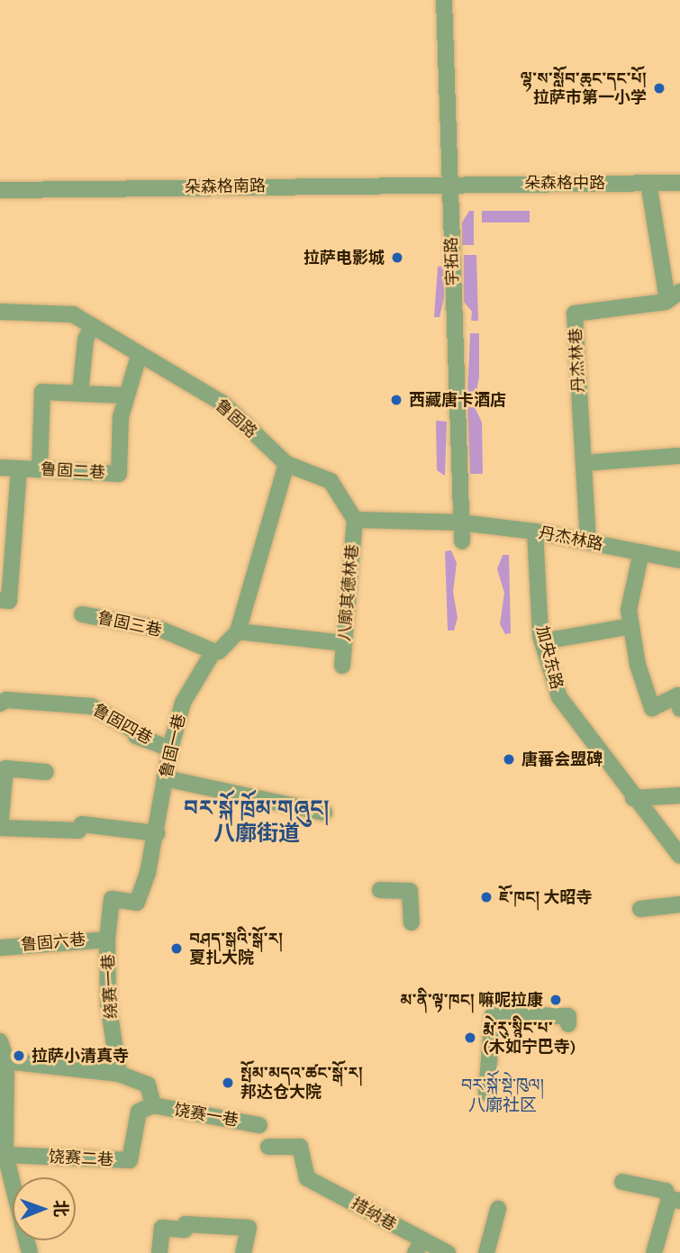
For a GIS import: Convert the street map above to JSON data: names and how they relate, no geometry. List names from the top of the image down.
{
  "streets": {
    "street": [
      "朵森格中路",
      "朵森格南路",
      "宇拓路",
      "丹杰林巷",
      "鲁固路",
      "鲁固二巷",
      "丹杰林路",
      "八廓其德林巷",
      "鲁固三巷",
      "加央东路",
      "鲁固四巷",
      "鲁固一巷",
      "鲁固六巷",
      "绕赛一巷",
      "饶赛一巷",
      "饶赛二巷",
      "措纳巷"
    ]
  },
  "crossings": [
    ["朵森格中路", "朵森格南路"],
    ["朵森格中路", "宇拓路"],
    ["朵森格中路", "丹杰林巷"],
    ["朵森格南路", "宇拓路"],
    ["宇拓路", "丹杰林路"],
    ["丹杰林巷", "丹杰林路"],
    ["鲁固路", "鲁固二巷"],
    ["鲁固路", "八廓其德林巷"],
    ["丹杰林路", "加央东路"],
    ["鲁固三巷", "鲁固一巷"],
    ["鲁固四巷", "鲁固一巷"],
    ["鲁固一巷", "绕赛一巷"],
    ["鲁固六巷", "绕赛一巷"],
    ["饶赛一巷", "饶赛二巷"]
  ],
  "districts": ["བར་སྐོ་ཁྲོམ་གཞུང། 八廓街道", "བར་སྐོ་སྡེ་ཁུལ། 八廓社区"],
  "places": [
    "ལྷ་ས་སློབ་ཆུང་དང་པོ། 拉萨市第一小学",
    "拉萨电影城",
    "西藏唐卡酒店",
    "唐蕃会盟碑",
    "ཇོ་ཁང། 大昭寺",
    "བཤད་སྒྲའི་སྒོ་ར། 夏扎大院",
    "མ་ནི་ལྟ་ཁང། 嘛呢拉康",
    "རྨེ་རུ་སྙིང་པ་ (木如宁巴寺)",
    "拉萨小清真寺",
    "སྤོམ་མདའ་ཚང་སྒོ་ར། 邦达仓大院"
  ],
  "north": "right"
}
